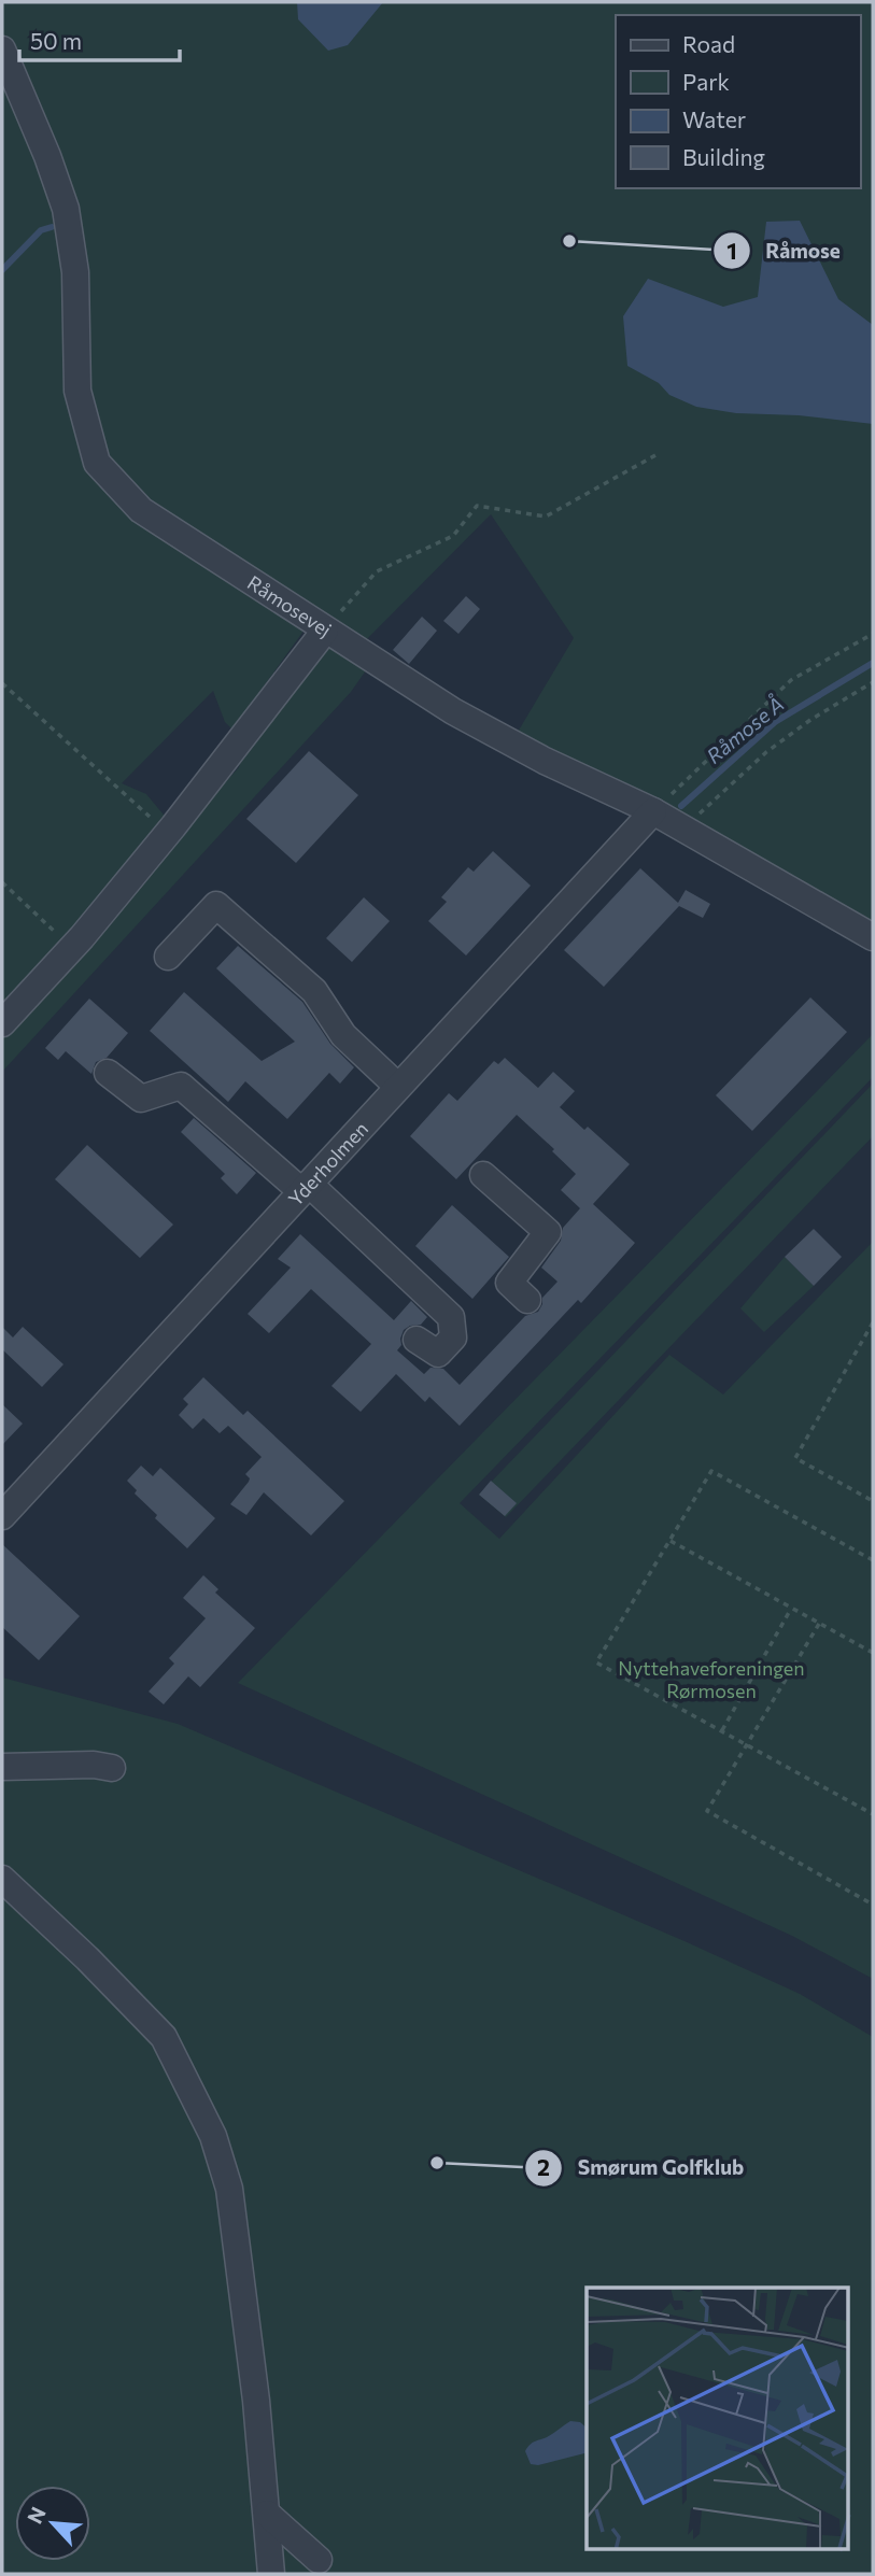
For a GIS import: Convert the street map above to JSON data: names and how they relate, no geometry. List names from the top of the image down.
{
  "streets": {
    "street": ["Råmosevej", "Yderholmen"]
  },
  "crossings": [
    ["Råmosevej", "Yderholmen"]
  ],
  "water": ["Råmose Å"],
  "parks": ["Nyttehaveforeningen Rørmosen"],
  "places": ["Råmose", "Smørum Golfklub"],
  "legend": [
    "Road",
    "Park",
    "Water",
    "Building"
  ],
  "scale_bar": "50 m",
  "north": "top left"
}
